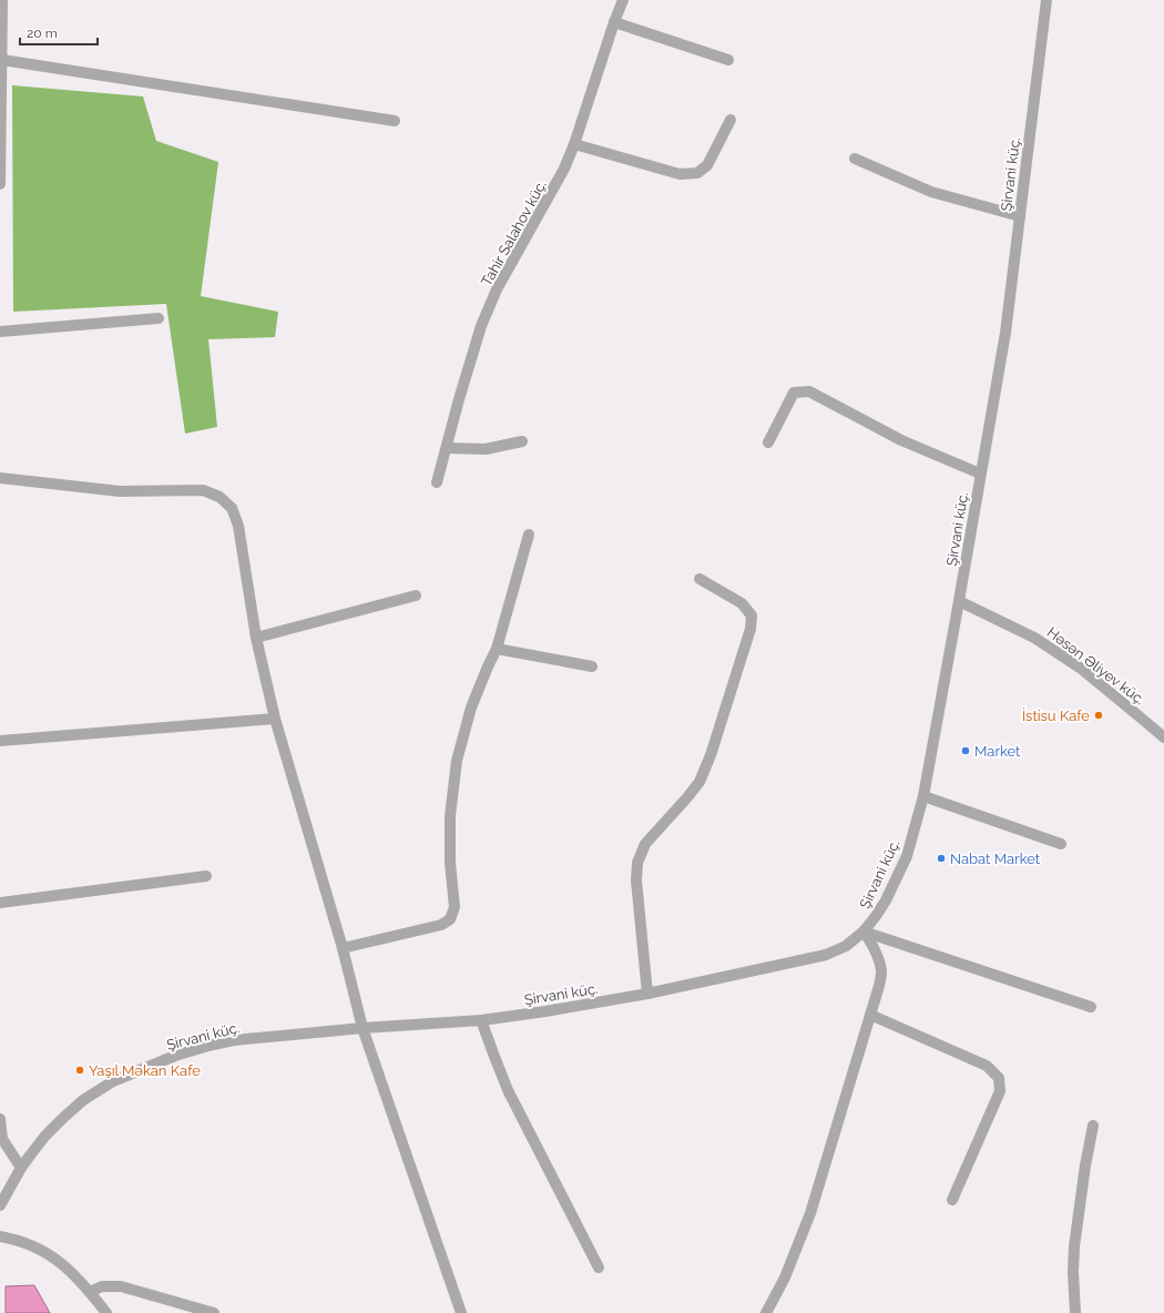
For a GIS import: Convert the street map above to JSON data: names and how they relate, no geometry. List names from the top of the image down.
{
  "streets": {
    "street": ["Şirvani küç.", "Tahir Salahov küç.", "Həsən Əliyev küç."]
  },
  "crossings": [
    ["Şirvani küç.", "Həsən Əliyev küç."]
  ],
  "places": [
    "İstisu Kafe",
    "Market",
    "Nabat Market",
    "Yaşıl Məkan Kafe"
  ],
  "scale_bar": "20 m"
}
